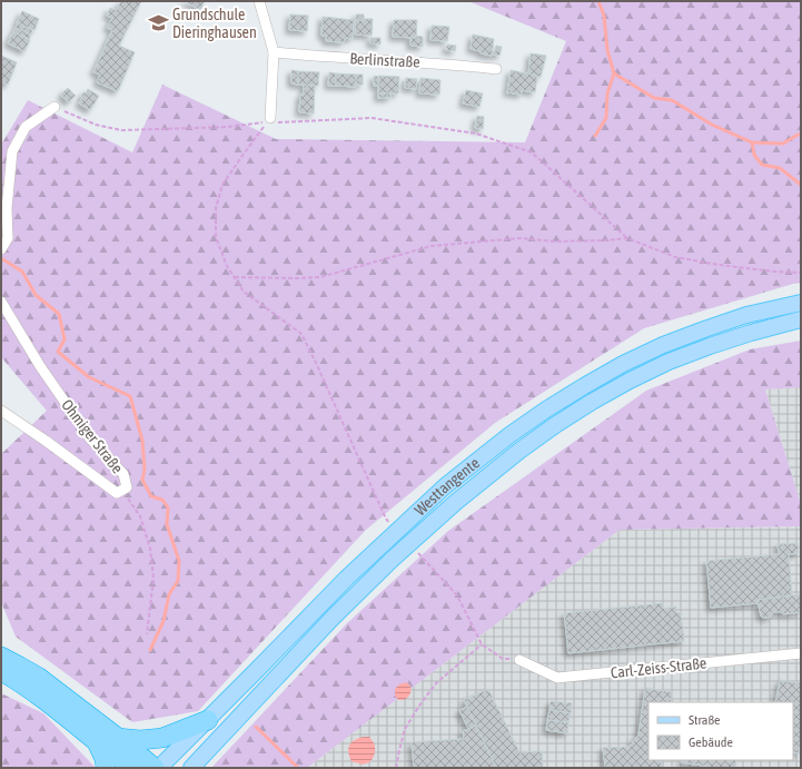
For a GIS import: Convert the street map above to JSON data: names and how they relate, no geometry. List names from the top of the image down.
{
  "streets": {
    "main road": ["Westtangente"],
    "street": ["Berlinstraße", "Ohmiger Straße", "Carl-Zeiss-Straße"]
  },
  "places": {
    "school or university": ["Grundschule Dieringhausen"]
  },
  "legend": ["Straße", "Gebäude"]
}
